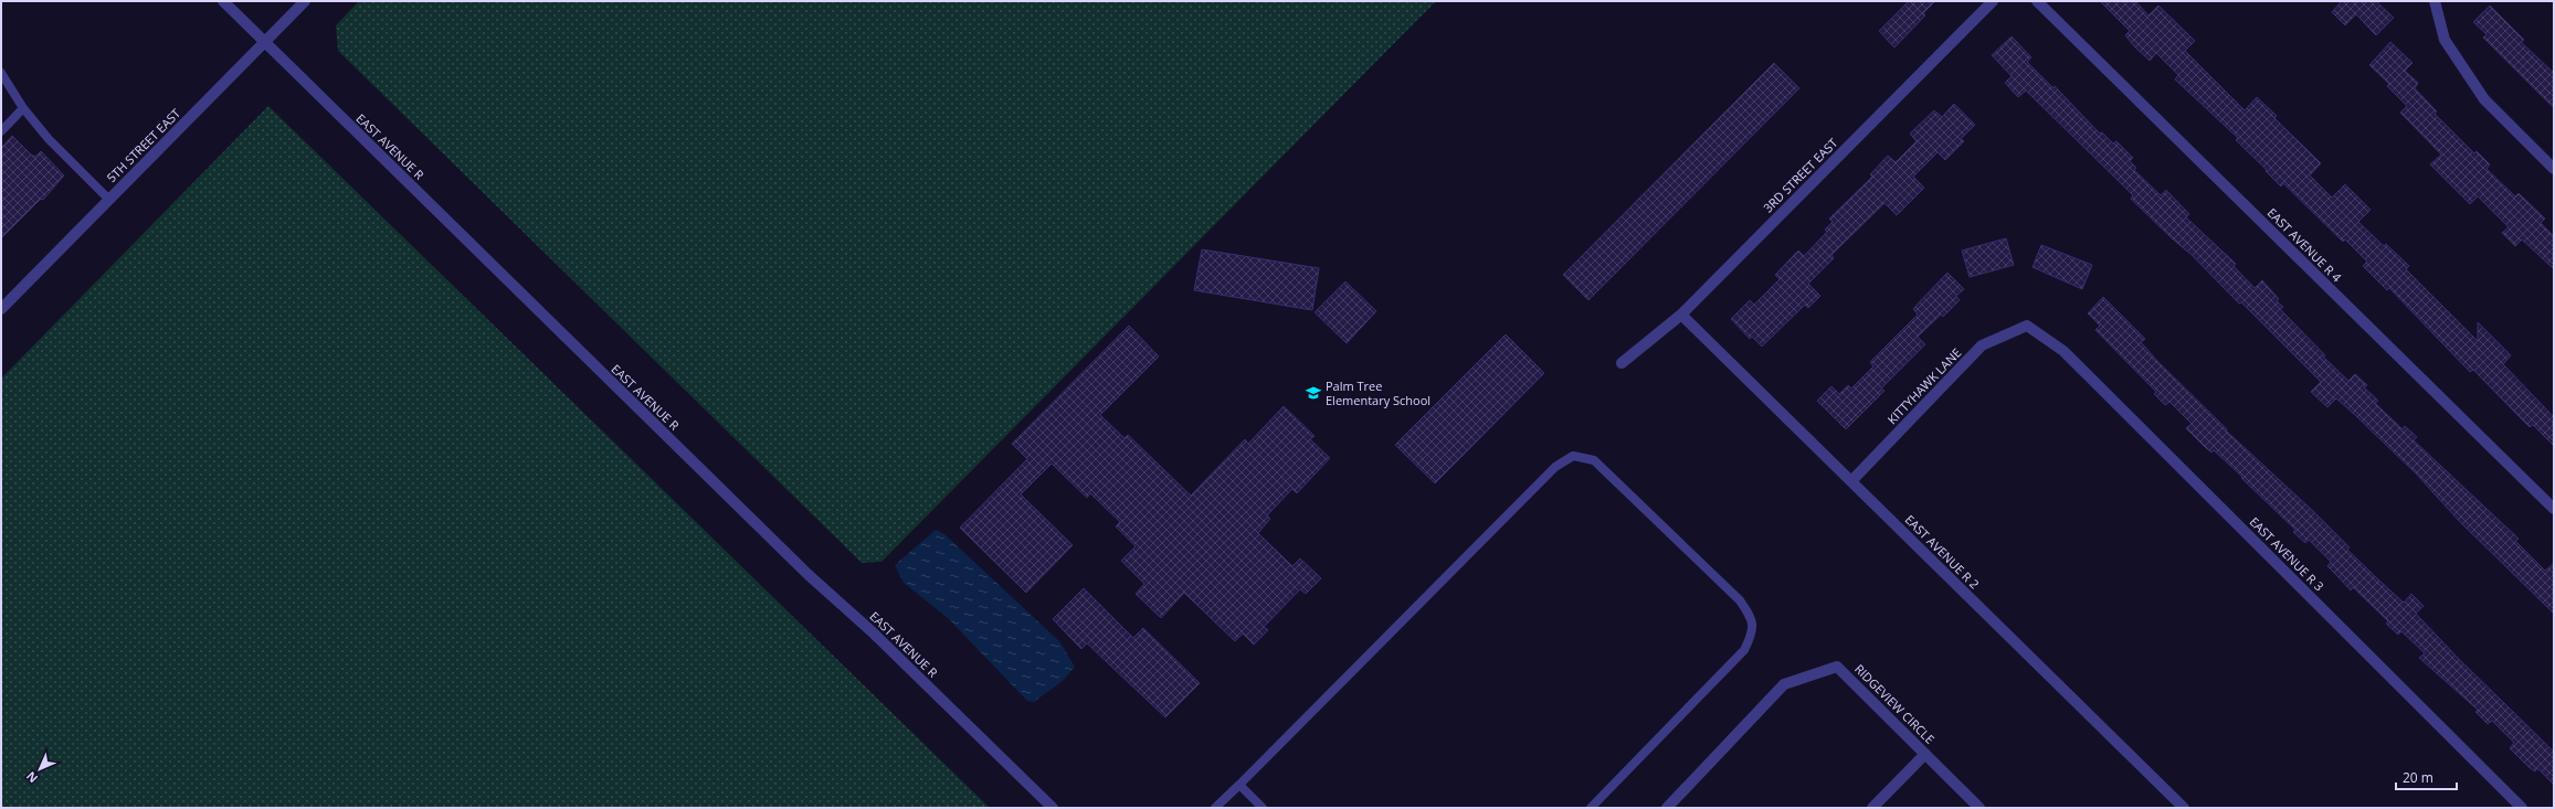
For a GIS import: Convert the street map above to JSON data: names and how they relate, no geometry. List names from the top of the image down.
{
  "streets": {
    "street": [
      "5TH STREET EAST",
      "EAST AVENUE R",
      "3RD STREET EAST",
      "EAST AVENUE R 4",
      "KITTYHAWK LANE",
      "EAST AVENUE R 2",
      "EAST AVENUE R 3",
      "RIDGEVIEW CIRCLE"
    ]
  },
  "crossings": [
    ["5TH STREET EAST", "EAST AVENUE R"],
    ["3RD STREET EAST", "EAST AVENUE R 2"],
    ["KITTYHAWK LANE", "EAST AVENUE R 2"],
    ["KITTYHAWK LANE", "EAST AVENUE R 3"]
  ],
  "places": {
    "school or university": ["Palm Tree Elementary School"]
  },
  "scale_bar": "20 m",
  "north": "bottom left"
}
